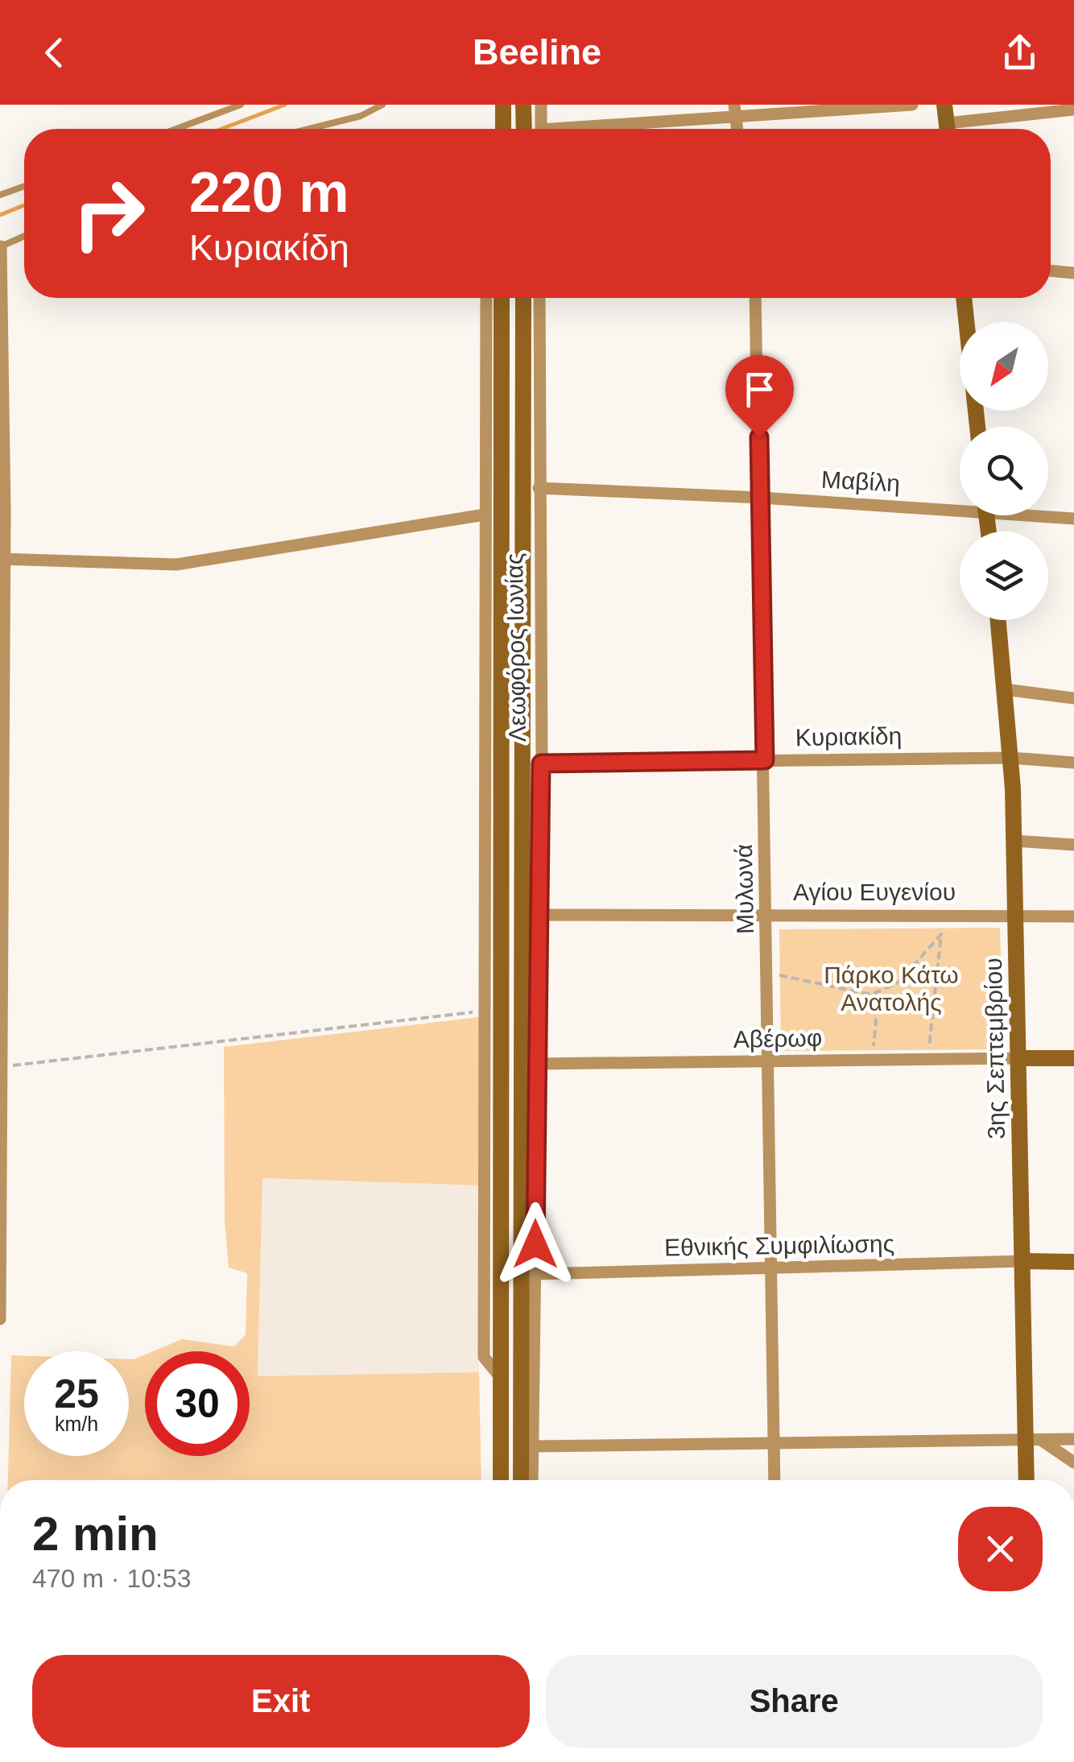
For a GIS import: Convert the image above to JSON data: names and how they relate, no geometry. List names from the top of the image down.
{
  "streets": {
    "street": [
      "Μαβίλη",
      "Λεωφόρος Ιωνίας",
      "Κυριακίδη",
      "Μυλωνά",
      "Αγίου Ευγενίου",
      "Αβέρωφ",
      "3ης Σεπτεμβρίου",
      "Εθνικής Συμφιλίωσης"
    ]
  },
  "crossings": [
    ["Μαβίλη", "Λεωφόρος Ιωνίας"],
    ["Μαβίλη", "Μυλωνά"],
    ["Λεωφόρος Ιωνίας", "Κυριακίδη"],
    ["Λεωφόρος Ιωνίας", "Αγίου Ευγενίου"],
    ["Λεωφόρος Ιωνίας", "Αβέρωφ"],
    ["Λεωφόρος Ιωνίας", "Εθνικής Συμφιλίωσης"],
    ["Κυριακίδη", "Μυλωνά"],
    ["Κυριακίδη", "3ης Σεπτεμβρίου"],
    ["Μυλωνά", "Αγίου Ευγενίου"],
    ["Μυλωνά", "Αβέρωφ"],
    ["Μυλωνά", "Εθνικής Συμφιλίωσης"],
    ["Αγίου Ευγενίου", "3ης Σεπτεμβρίου"],
    ["Αβέρωφ", "3ης Σεπτεμβρίου"],
    ["3ης Σεπτεμβρίου", "Εθνικής Συμφιλίωσης"]
  ],
  "parks": ["Πάρκο Κάτω Ανατολής"],
  "north": "bottom left",
  "page": {
    "header": "Beeline",
    "turn": ["220 m", "Κυριακίδη"],
    "speed": "25 km/h",
    "limit": "30",
    "heading": ["2 min", "470 m · 10:53"],
    "buttons": ["Exit", "Share"]
  }
}
